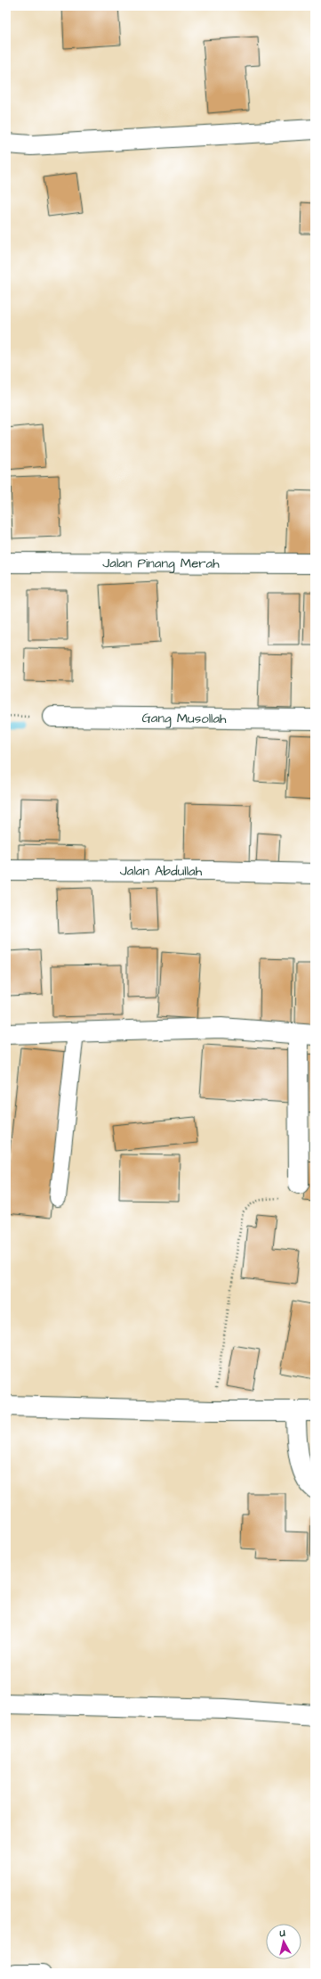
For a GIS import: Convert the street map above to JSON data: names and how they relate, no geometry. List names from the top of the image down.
{
  "streets": {
    "street": ["Jalan Pinang Merah", "Gang Musollah", "Jalan Abdullah"]
  },
  "north": "top"
}
